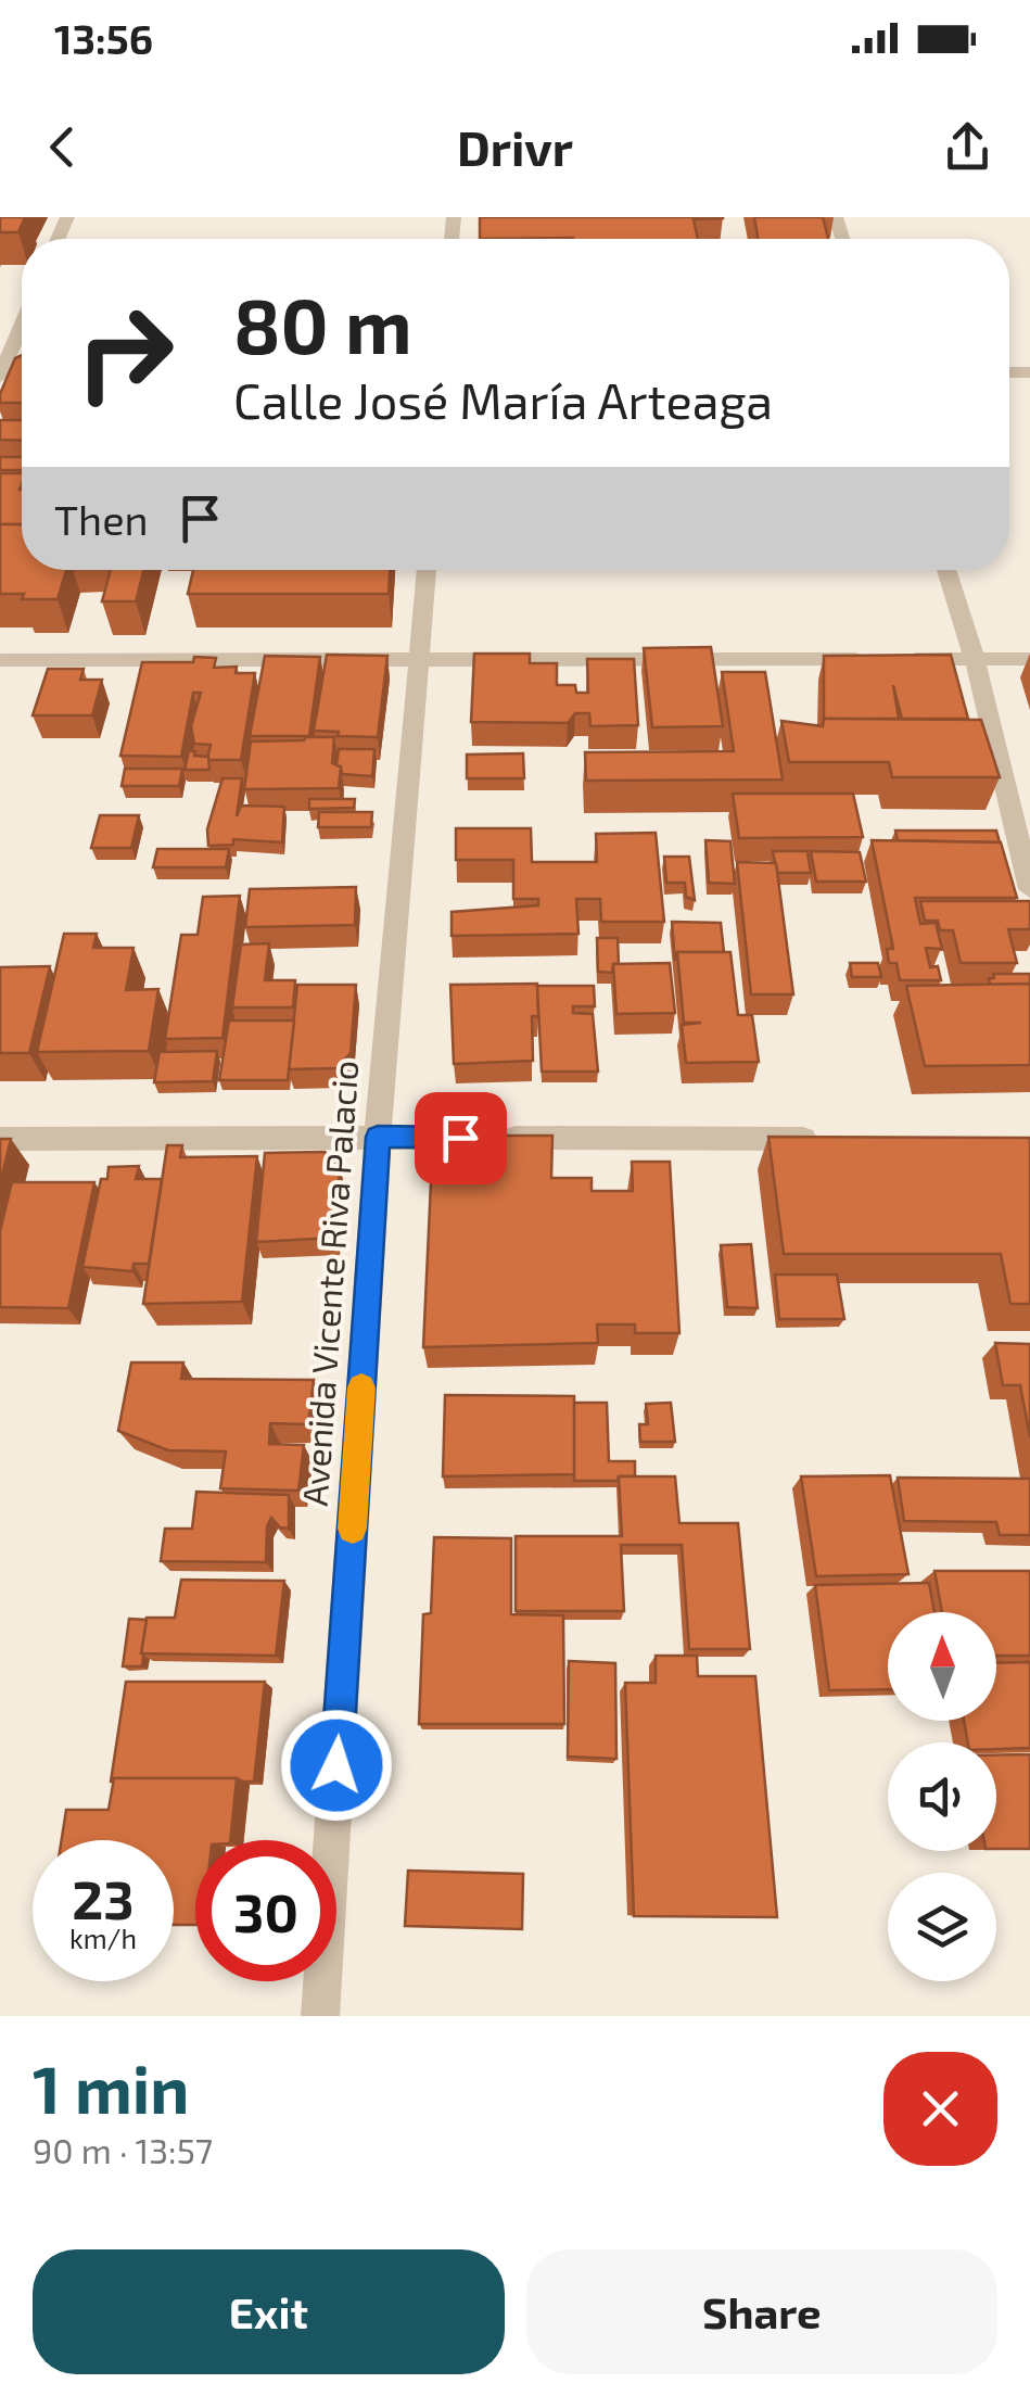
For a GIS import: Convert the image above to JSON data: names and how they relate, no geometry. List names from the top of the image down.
{
  "streets": {
    "street": ["Avenida Vicente Riva Palacio"]
  },
  "north": "top",
  "page": {
    "status": "13:56",
    "header": "Drivr",
    "turn": ["80 m", "Calle José María Arteaga"],
    "then": "Then",
    "speed": "23 km/h",
    "limit": "30",
    "heading": ["1 min", "90 m · 13:57"],
    "buttons": ["Exit", "Share"]
  }
}
